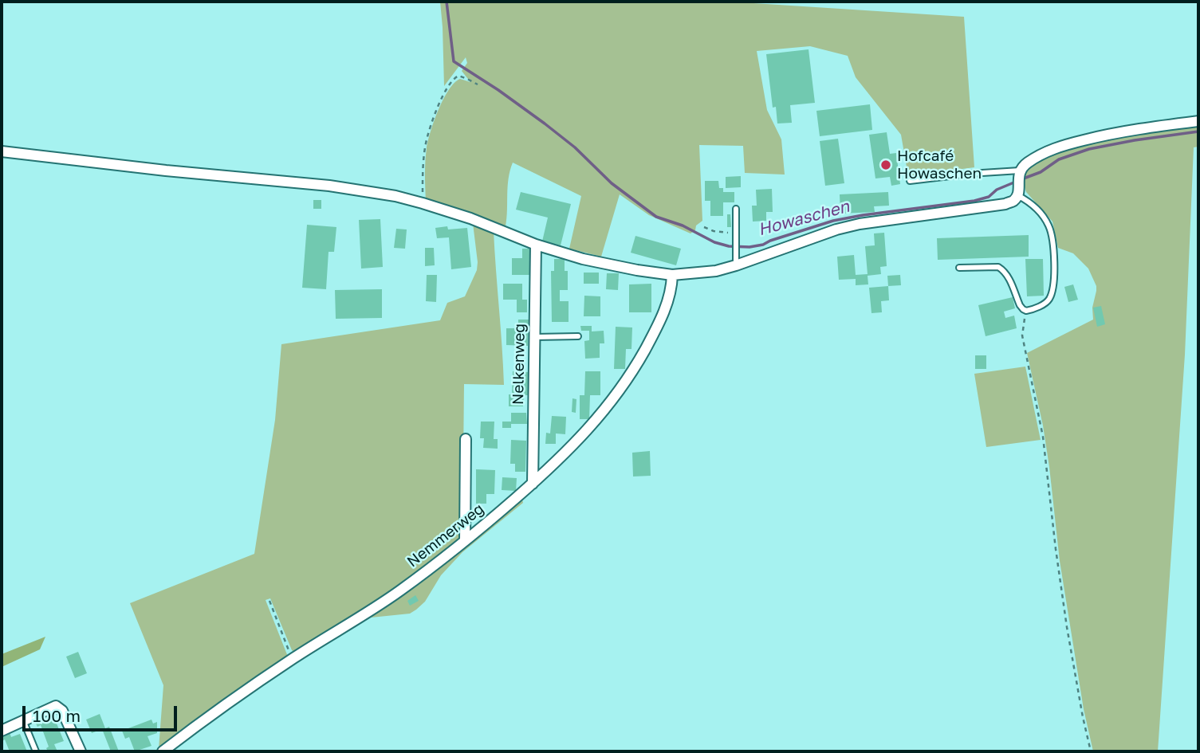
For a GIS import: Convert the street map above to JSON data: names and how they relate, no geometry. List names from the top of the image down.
{
  "streets": {
    "street": ["Nelkenweg", "Nemmerweg"]
  },
  "crossings": [
    ["Nelkenweg", "Nemmerweg"]
  ],
  "water": ["Howaschen"],
  "places": ["Hofcafé Howaschen"],
  "scale_bar": "100 m"
}
